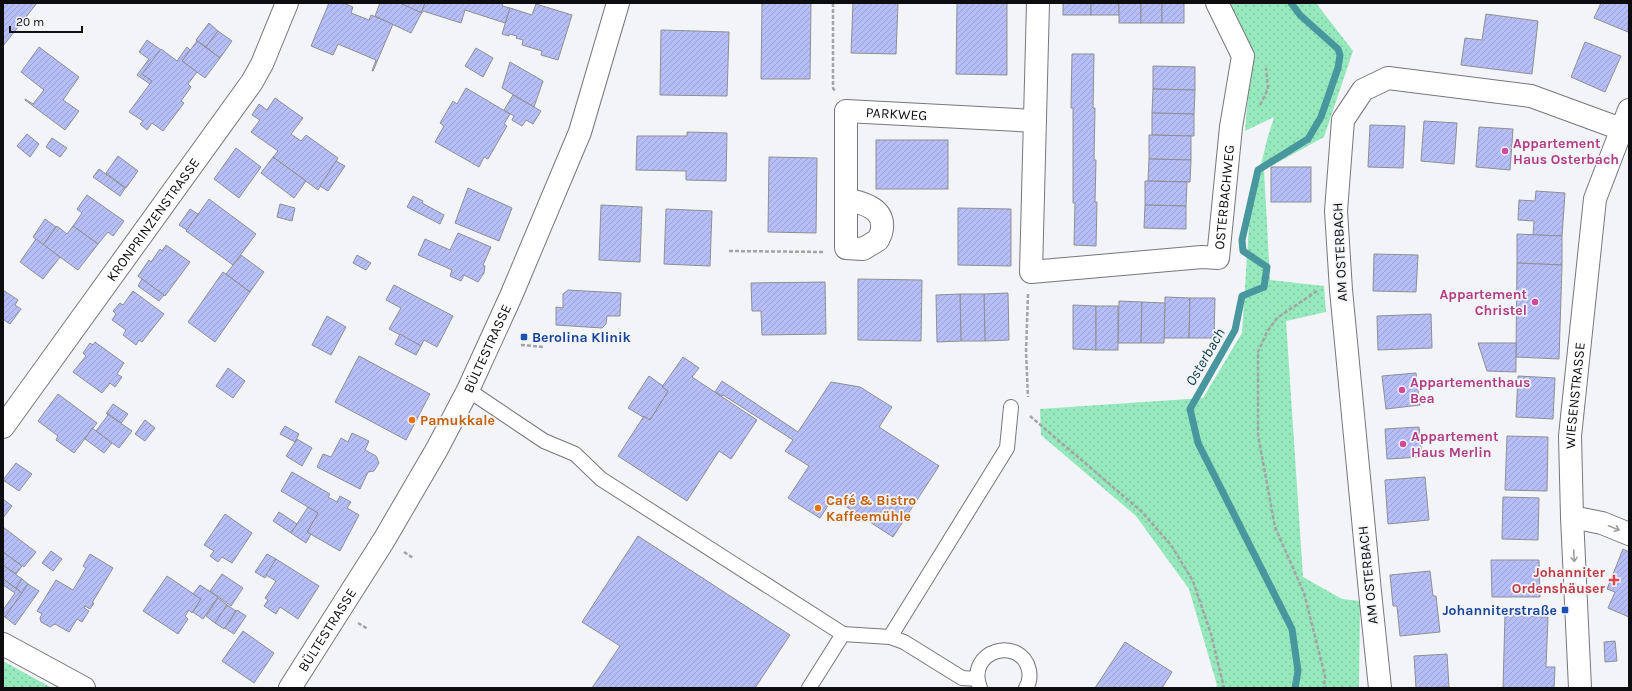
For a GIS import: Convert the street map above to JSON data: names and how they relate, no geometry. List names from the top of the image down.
{
  "streets": {
    "street": [
      "PARKWEG",
      "OSTERBACHWEG",
      "KRONPRINZENSTRASSE",
      "AM OSTERBACH",
      "BÜLTESTRASSE",
      "WIESENSTRASSE"
    ]
  },
  "crossings": [
    ["AM OSTERBACH", "WIESENSTRASSE"]
  ],
  "water": ["Osterbach"],
  "places": {
    "other": [
      "Appartement Haus Osterbach",
      "Appartement Christel",
      "Appartementhaus Bea",
      "Pamukkale",
      "Appartement Haus Merlin",
      "Café & Bistro Kaffeemühle"
    ],
    "transit": ["Berolina Klinik", "Johanniterstraße"],
    "health": ["Johanniter Ordenshäuser"]
  },
  "scale_bar": "20 m"
}
